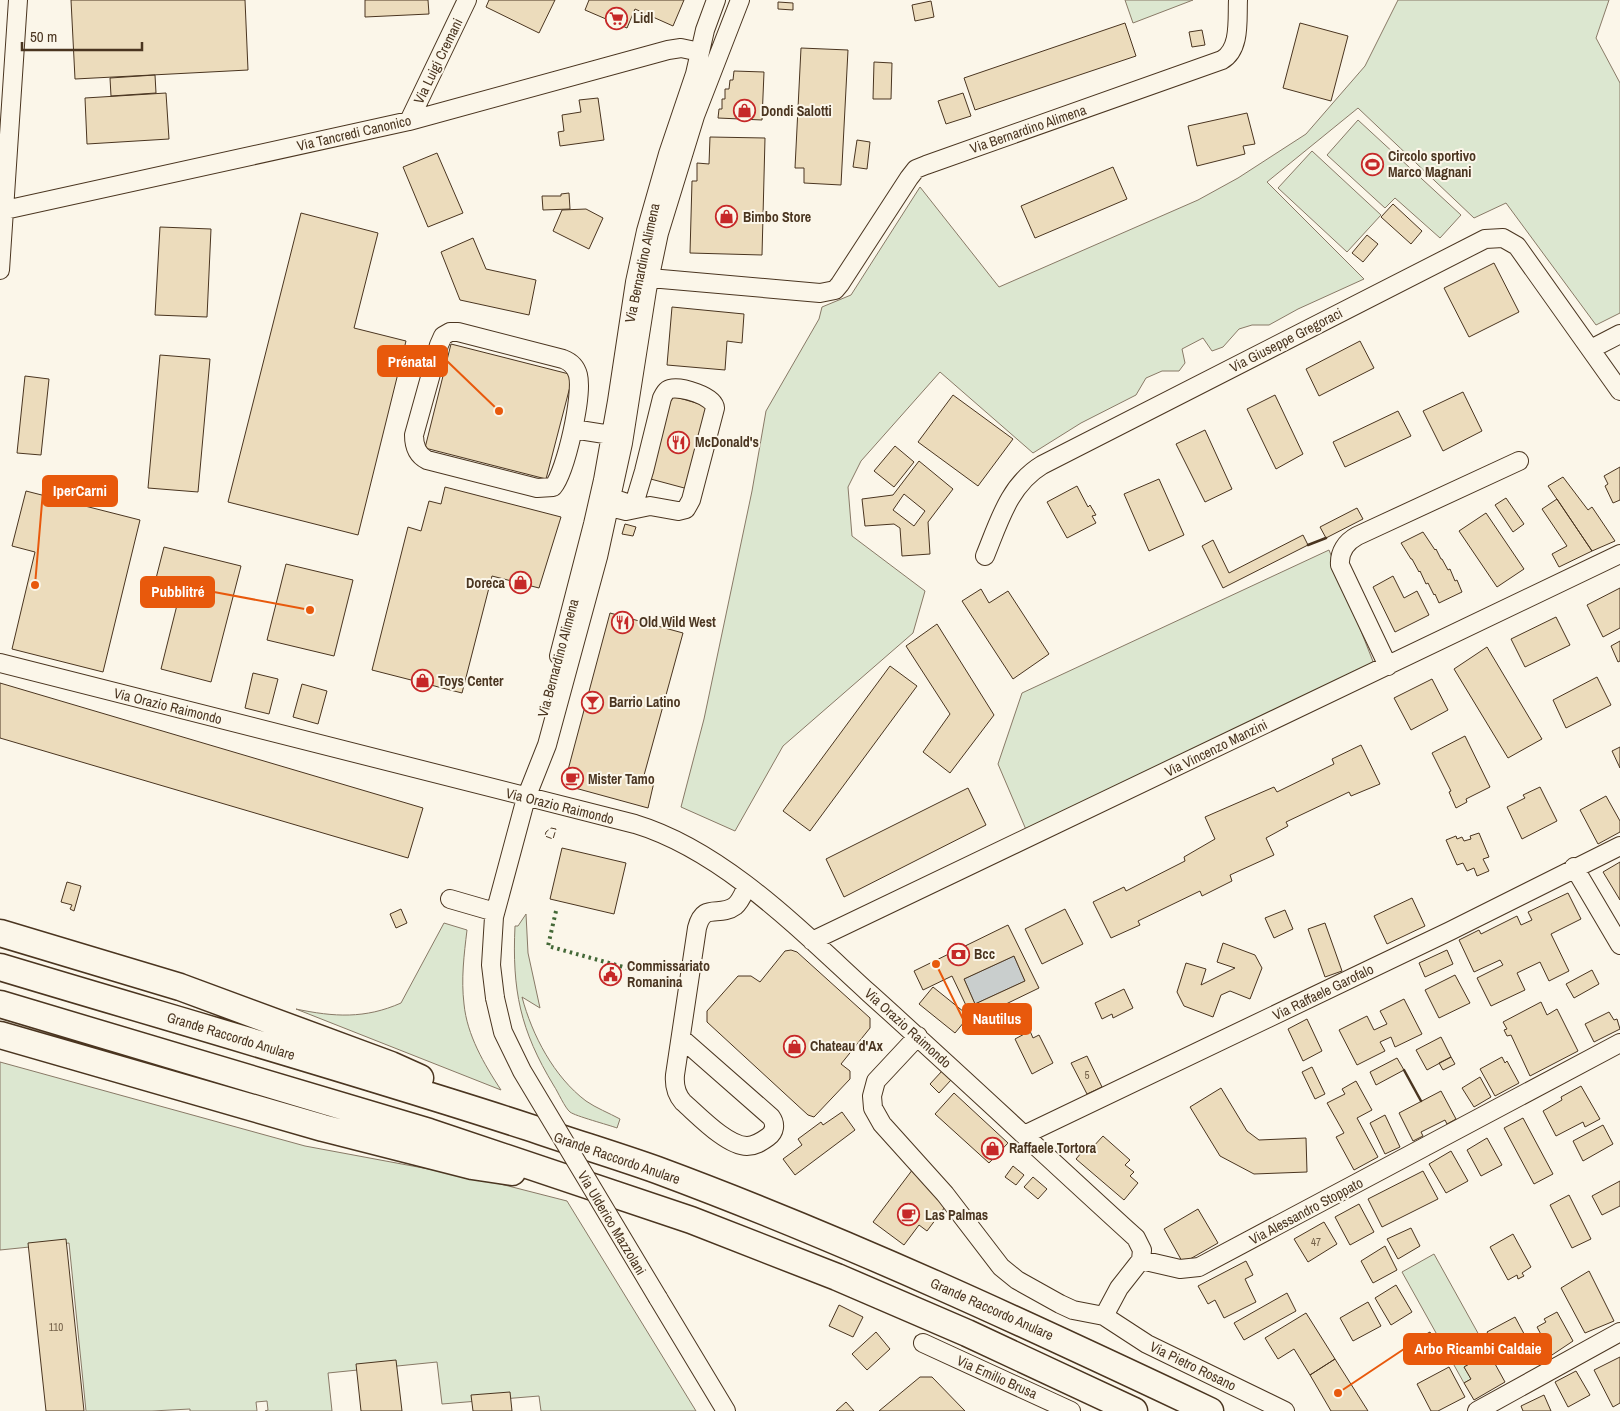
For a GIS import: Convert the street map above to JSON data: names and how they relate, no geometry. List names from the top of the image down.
{
  "streets": {
    "highway": ["Grande Raccordo Anulare"],
    "street": [
      "Via Luigi Cremani",
      "Via Bernardino Alimena",
      "Via Tancredi Canonico",
      "Via Giuseppe Gregoraci",
      "Via Orazio Raimondo",
      "Via Vincenzo Manzini",
      "Via Raffaele Garofalo",
      "Via Alessandro Stoppato",
      "Via Ulderico Mazzolani",
      "Via Pietro Rosano",
      "Via Emilio Brusa"
    ]
  },
  "crossings": [
    ["Via Luigi Cremani", "Via Tancredi Canonico"],
    ["Via Bernardino Alimena", "Via Tancredi Canonico"],
    ["Via Bernardino Alimena", "Via Orazio Raimondo"],
    ["Via Bernardino Alimena", "Via Ulderico Mazzolani"],
    ["Via Orazio Raimondo", "Via Vincenzo Manzini"],
    ["Via Orazio Raimondo", "Via Raffaele Garofalo"],
    ["Via Orazio Raimondo", "Via Ulderico Mazzolani"]
  ],
  "places": {
    "supermarket": ["Lidl"],
    "shop": [
      "Dondi Salotti",
      "Bimbo Store",
      "Doreca",
      "Toys Center",
      "Chateau d'Ax",
      "Raffaele Tortora"
    ],
    "sports": ["Circolo sportivo Marco Magnani"],
    "other": [
      "Prénatal",
      "IperCarni",
      "Pubblitré",
      "Nautilus",
      "Arbo Ricambi Caldaie"
    ],
    "restaurant": ["McDonald's", "Old Wild West"],
    "bar": ["Barrio Latino"],
    "cafe": ["Mister Tamo", "Las Palmas"],
    "bank": ["Bcc"],
    "public building": ["Commissariato Romanina"]
  },
  "house_numbers": ["5", "47", "110"],
  "scale_bar": "50 m"
}
